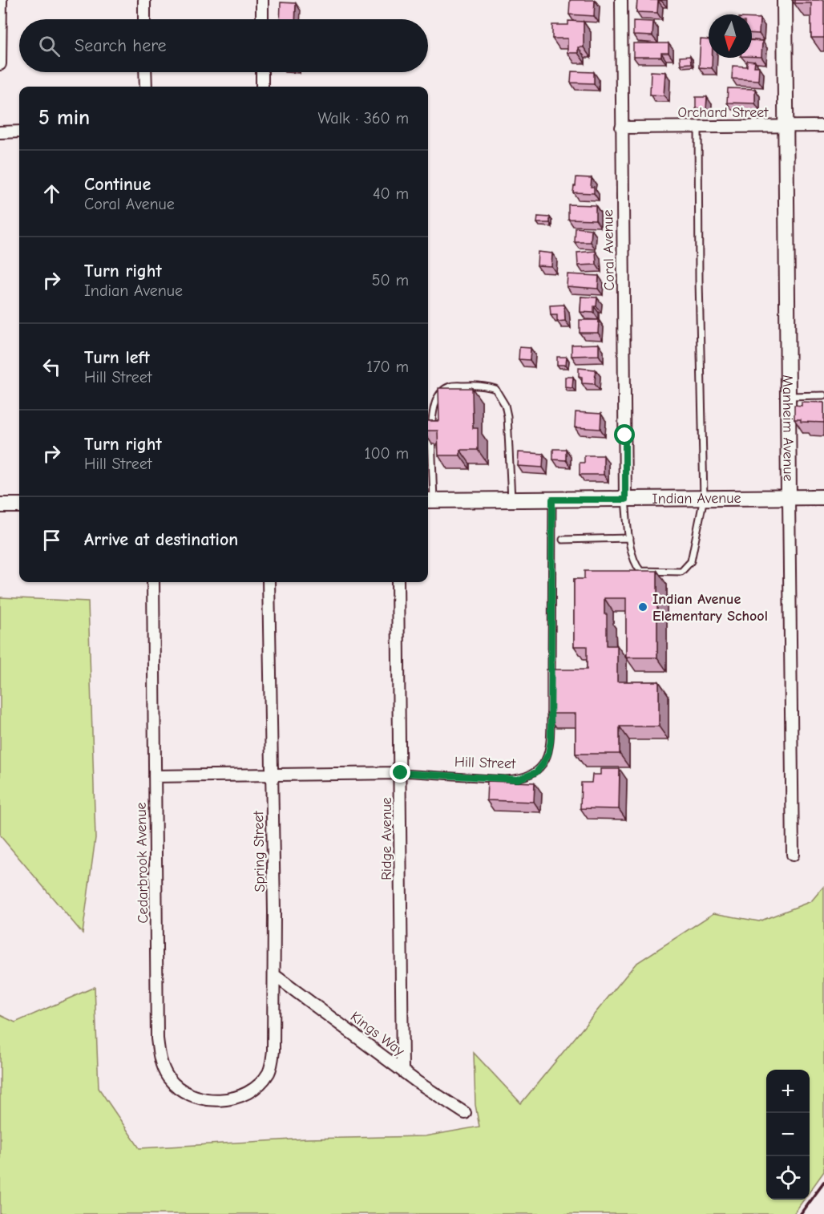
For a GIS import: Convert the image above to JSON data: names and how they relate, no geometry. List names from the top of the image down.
{
  "streets": {
    "street": [
      "Orchard Street",
      "Coral Avenue",
      "Manheim Avenue",
      "Indian Avenue",
      "Hill Street",
      "Ridge Avenue",
      "Spring Street",
      "Cedarbrook Avenue",
      "Kings Way"
    ]
  },
  "crossings": [
    ["Orchard Street", "Coral Avenue"],
    ["Orchard Street", "Manheim Avenue"],
    ["Coral Avenue", "Indian Avenue"],
    ["Manheim Avenue", "Indian Avenue"],
    ["Hill Street", "Ridge Avenue"],
    ["Hill Street", "Spring Street"],
    ["Hill Street", "Cedarbrook Avenue"],
    ["Ridge Avenue", "Kings Way"],
    ["Spring Street", "Cedarbrook Avenue"],
    ["Spring Street", "Kings Way"]
  ],
  "places": ["Indian Avenue Elementary School"],
  "north": "bottom",
  "page": {
    "search": "Search here",
    "heading": ["5 min", "Walk · 360 m"],
    "list": [
      ["Continue", "Coral Avenue", "40 m"],
      ["Turn right", "Indian Avenue", "50 m"],
      ["Turn left", "Hill Street", "170 m"],
      ["Turn right", "Hill Street", "100 m"],
      "Arrive at destination"
    ],
    "map_buttons": ["+", "−"]
  }
}
